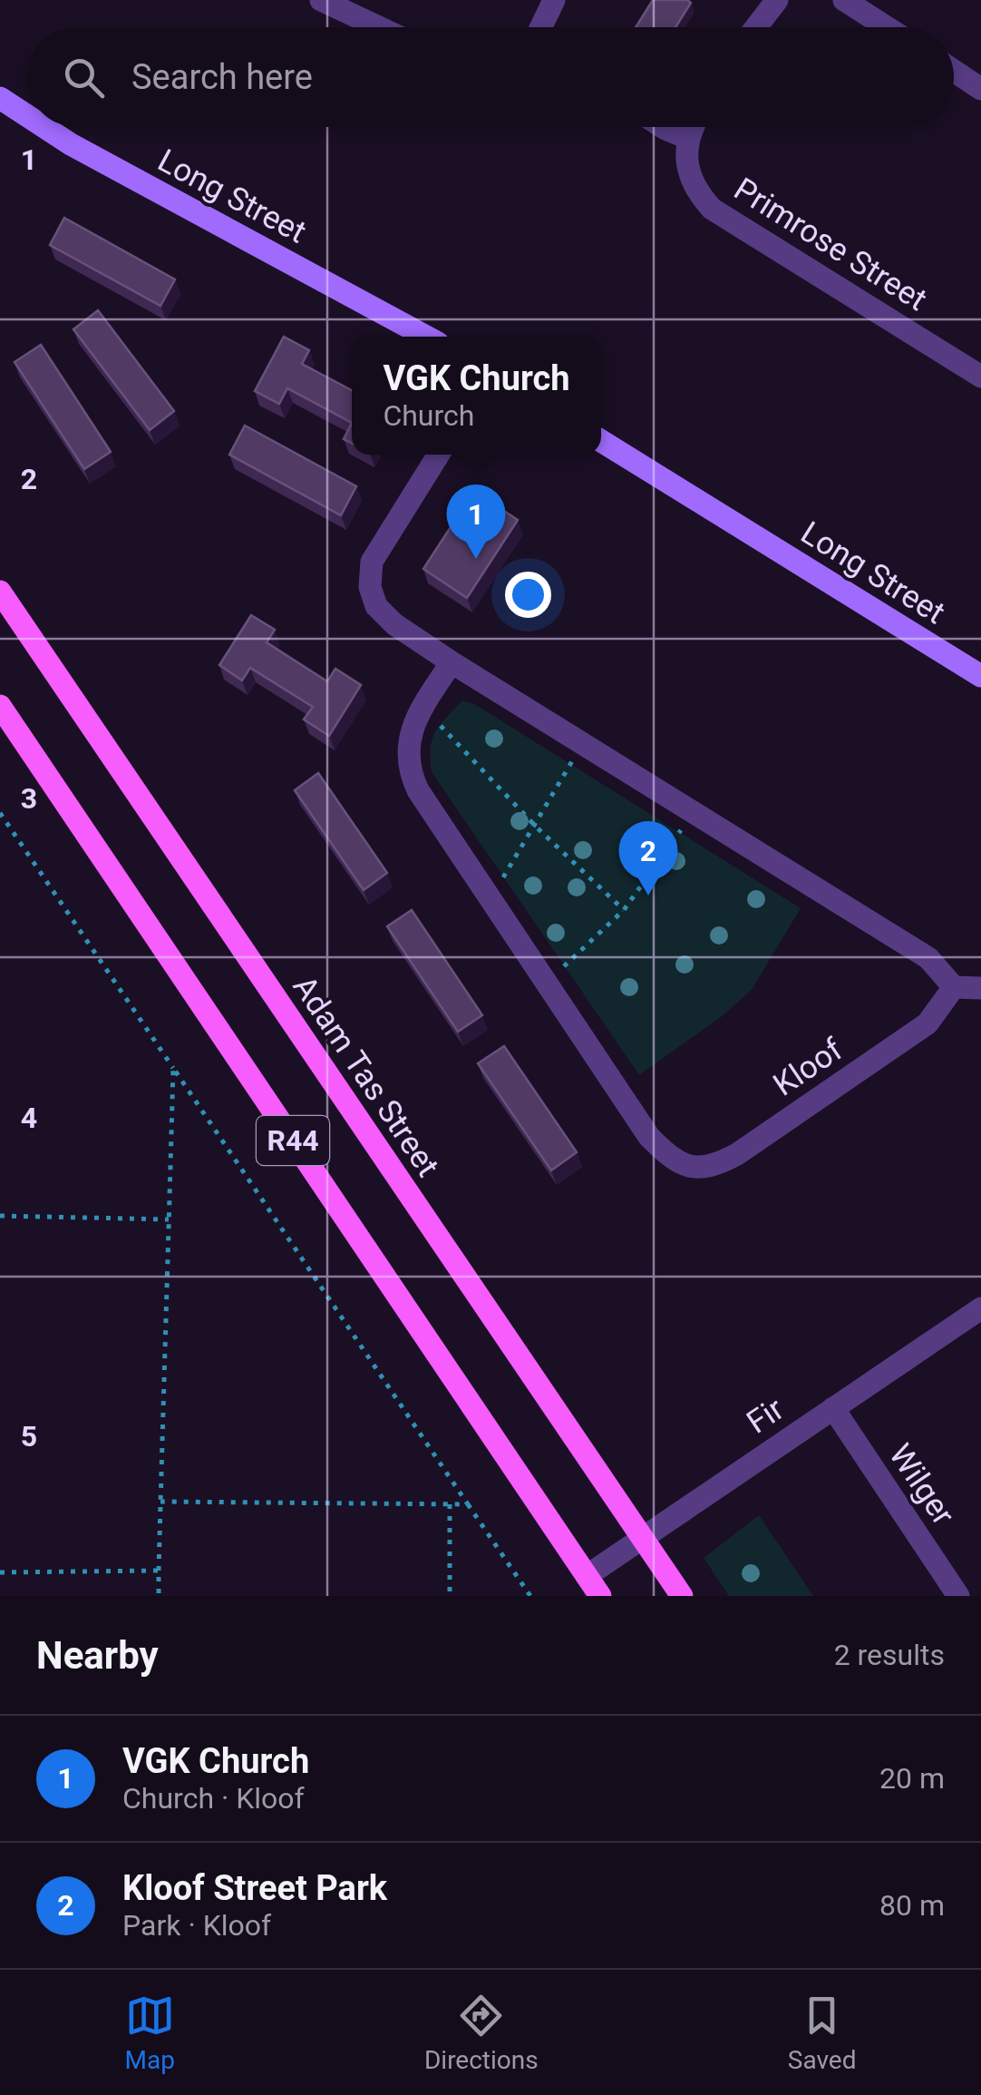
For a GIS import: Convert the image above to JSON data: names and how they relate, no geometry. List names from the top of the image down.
{
  "streets": {
    "main road": ["Adam Tas Street", "R44"],
    "street": [
      "Long Street",
      "Primrose Street",
      "Kloof",
      "Fir",
      "Wilger"
    ]
  },
  "crossings": [
    ["Adam Tas Street", "Fir"],
    ["R44", "Fir"],
    ["Fir", "Wilger"]
  ],
  "page": {
    "search": "Search here",
    "popup": ["VGK Church", "Church"],
    "pins": ["1", "2"],
    "heading": ["Nearby", "2 results"],
    "list": [
      {
        "mark": "1",
        "name": "VGK Church",
        "note": "Church · Kloof",
        "value": "20 m"
      },
      {
        "mark": "2",
        "name": "Kloof Street Park",
        "note": "Park · Kloof",
        "value": "80 m"
      }
    ],
    "nav": ["Map", "Directions", "Saved"]
  },
  "grid": {
    "rows": [
      "1",
      "2",
      "3",
      "4",
      "5"
    ]
  }
}
